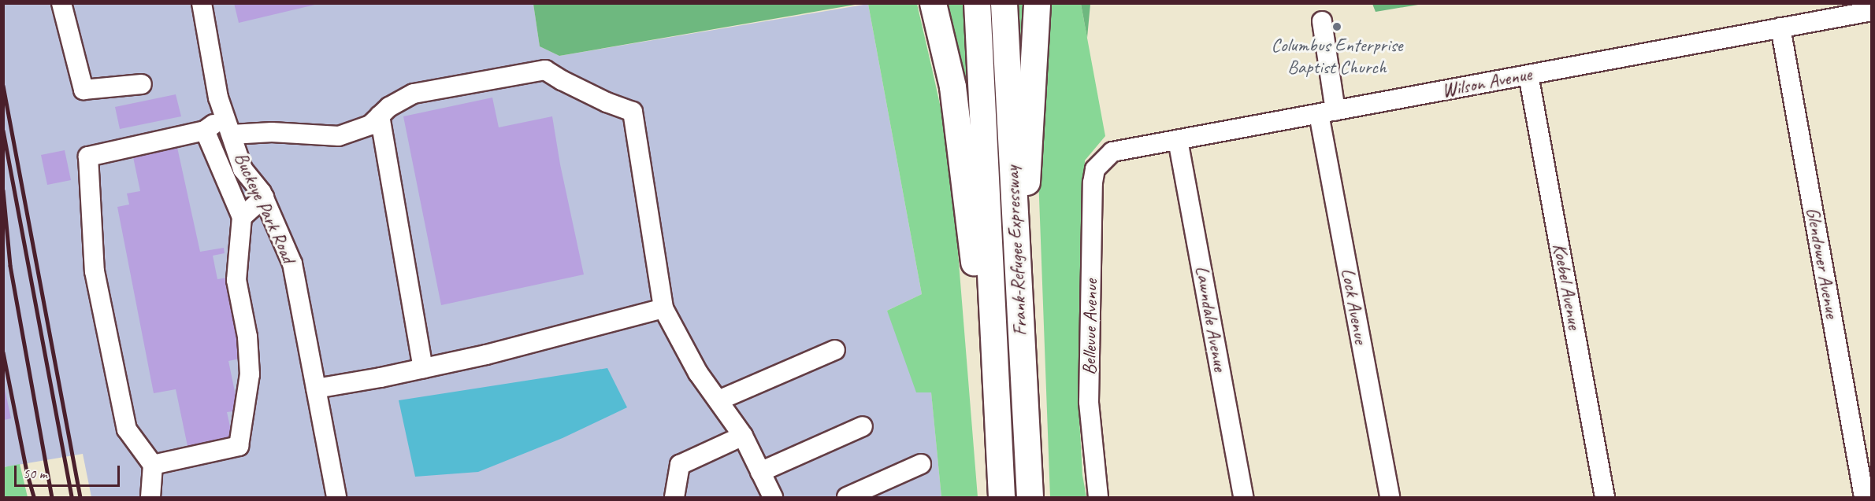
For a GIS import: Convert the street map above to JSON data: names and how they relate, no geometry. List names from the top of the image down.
{
  "streets": {
    "highway": ["Frank-Refugee Expressway"],
    "street": [
      "Wilson Avenue",
      "Buckeye Park Road",
      "Glendower Avenue",
      "Koebel Avenue",
      "Lock Avenue",
      "Lawndale Avenue",
      "Bellevue Avenue"
    ]
  },
  "crossings": [
    ["Wilson Avenue", "Glendower Avenue"],
    ["Wilson Avenue", "Koebel Avenue"],
    ["Wilson Avenue", "Lock Avenue"],
    ["Wilson Avenue", "Lawndale Avenue"],
    ["Wilson Avenue", "Bellevue Avenue"]
  ],
  "places": ["Columbus Enterprise Baptist Church"],
  "scale_bar": "50 m"
}
